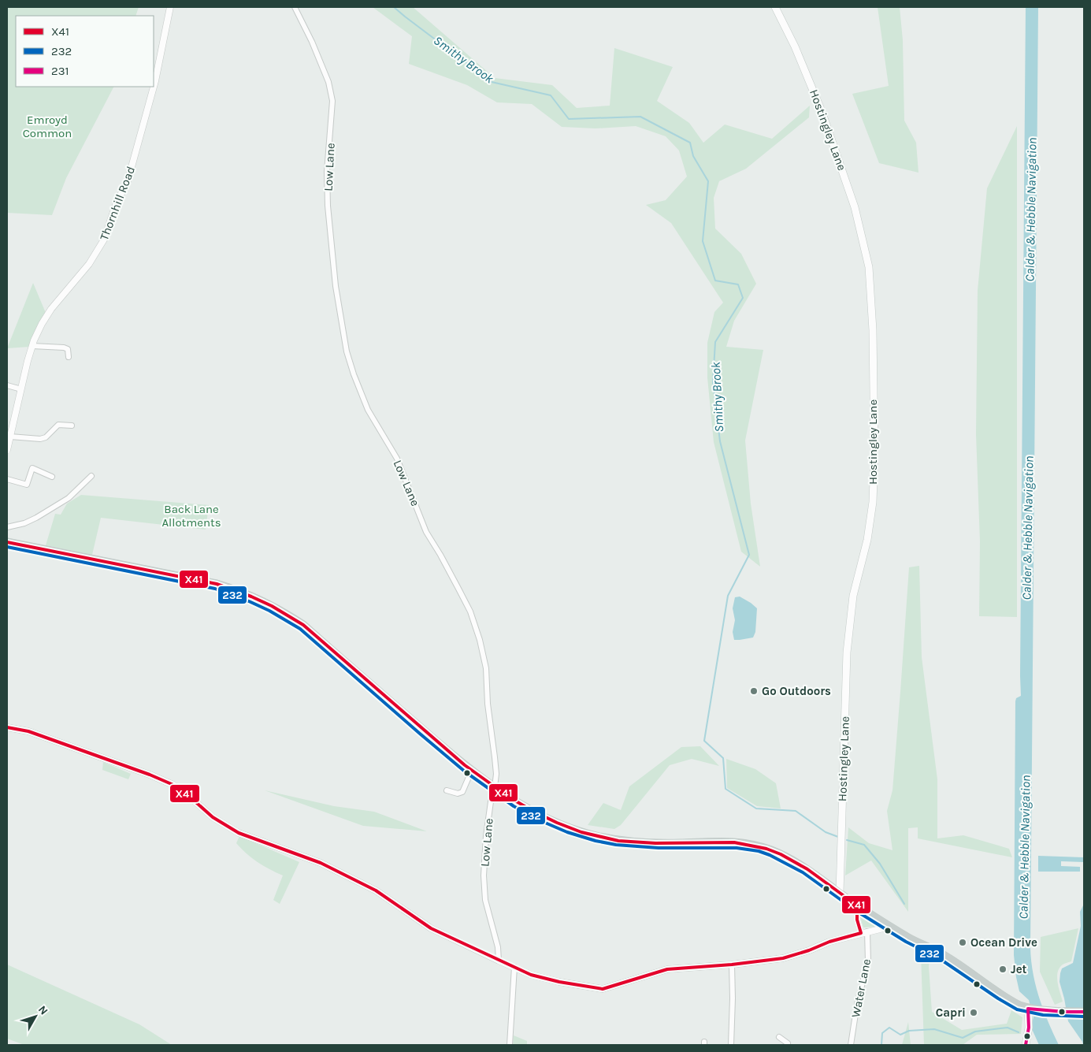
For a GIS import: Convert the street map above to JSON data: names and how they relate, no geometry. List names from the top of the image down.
{
  "streets": {
    "main road": ["Hostingley Lane"],
    "street": ["Low Lane", "Thornhill Road", "Water Lane"]
  },
  "water": ["Smithy Brook", "Calder & Hebble Navigation"],
  "parks": ["Emroyd Common", "Back Lane Allotments"],
  "places": [
    "Go Outdoors",
    "Ocean Drive",
    "Jet",
    "Capri"
  ],
  "lines": ["transit line X41", "transit line 232", "transit line 231"],
  "legend": ["X41", "232", "231"],
  "north": "top right"
}
